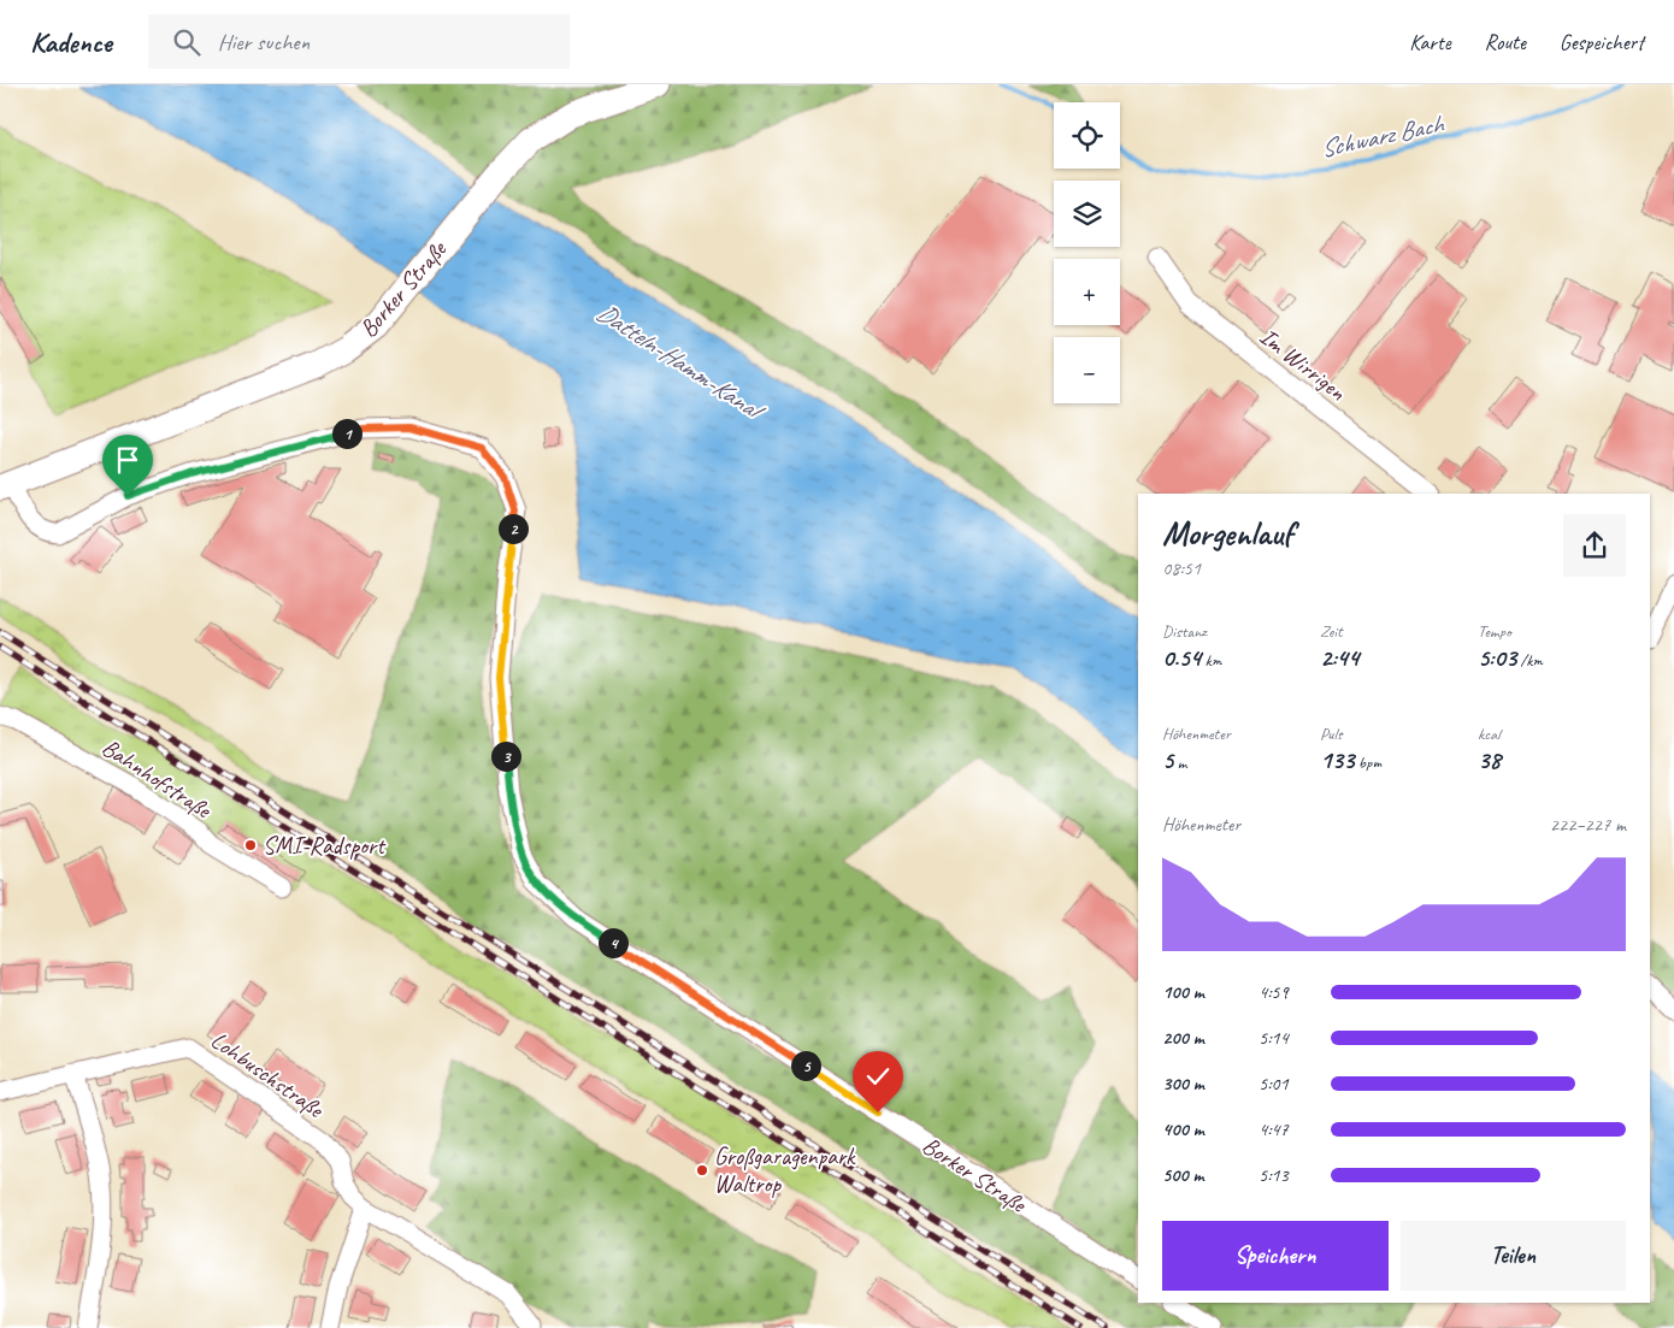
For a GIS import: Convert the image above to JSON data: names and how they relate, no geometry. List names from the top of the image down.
{
  "streets": {
    "street": [
      "Borker Straße",
      "Im Wirrigen",
      "Bahnhofstraße",
      "Lohbuschstraße"
    ]
  },
  "water": ["Schwarz Bach", "Datteln-Hamm-Kanal"],
  "places": ["SMI-Radsport", "Großgaragenpark Waltrop"],
  "page": {
    "header": "Kadence",
    "search": "Hier suchen",
    "nav": ["Karte", "Route", "Gespeichert"],
    "map_buttons": ["+", "−"],
    "pins": [
      "1",
      "2",
      "3",
      "4",
      "5"
    ],
    "heading": ["Morgenlauf", "08:51"],
    "stats": [
      ["Distanz", "0.54 km"],
      ["Zeit", "2:44"],
      ["Tempo", "5:03 /km"],
      ["Höhenmeter", "5 m"],
      ["Puls", "133 bpm"],
      ["kcal", "38"]
    ],
    "chart": ["Höhenmeter", "222–227 m"],
    "list": [
      {
        "name": "100 m",
        "note": "4:59"
      },
      {
        "name": "200 m",
        "note": "5:14"
      },
      {
        "name": "300 m",
        "note": "5:01"
      },
      {
        "name": "400 m",
        "note": "4:47"
      },
      {
        "name": "500 m",
        "note": "5:13"
      }
    ],
    "buttons": ["Speichern", "Teilen"]
  }
}
